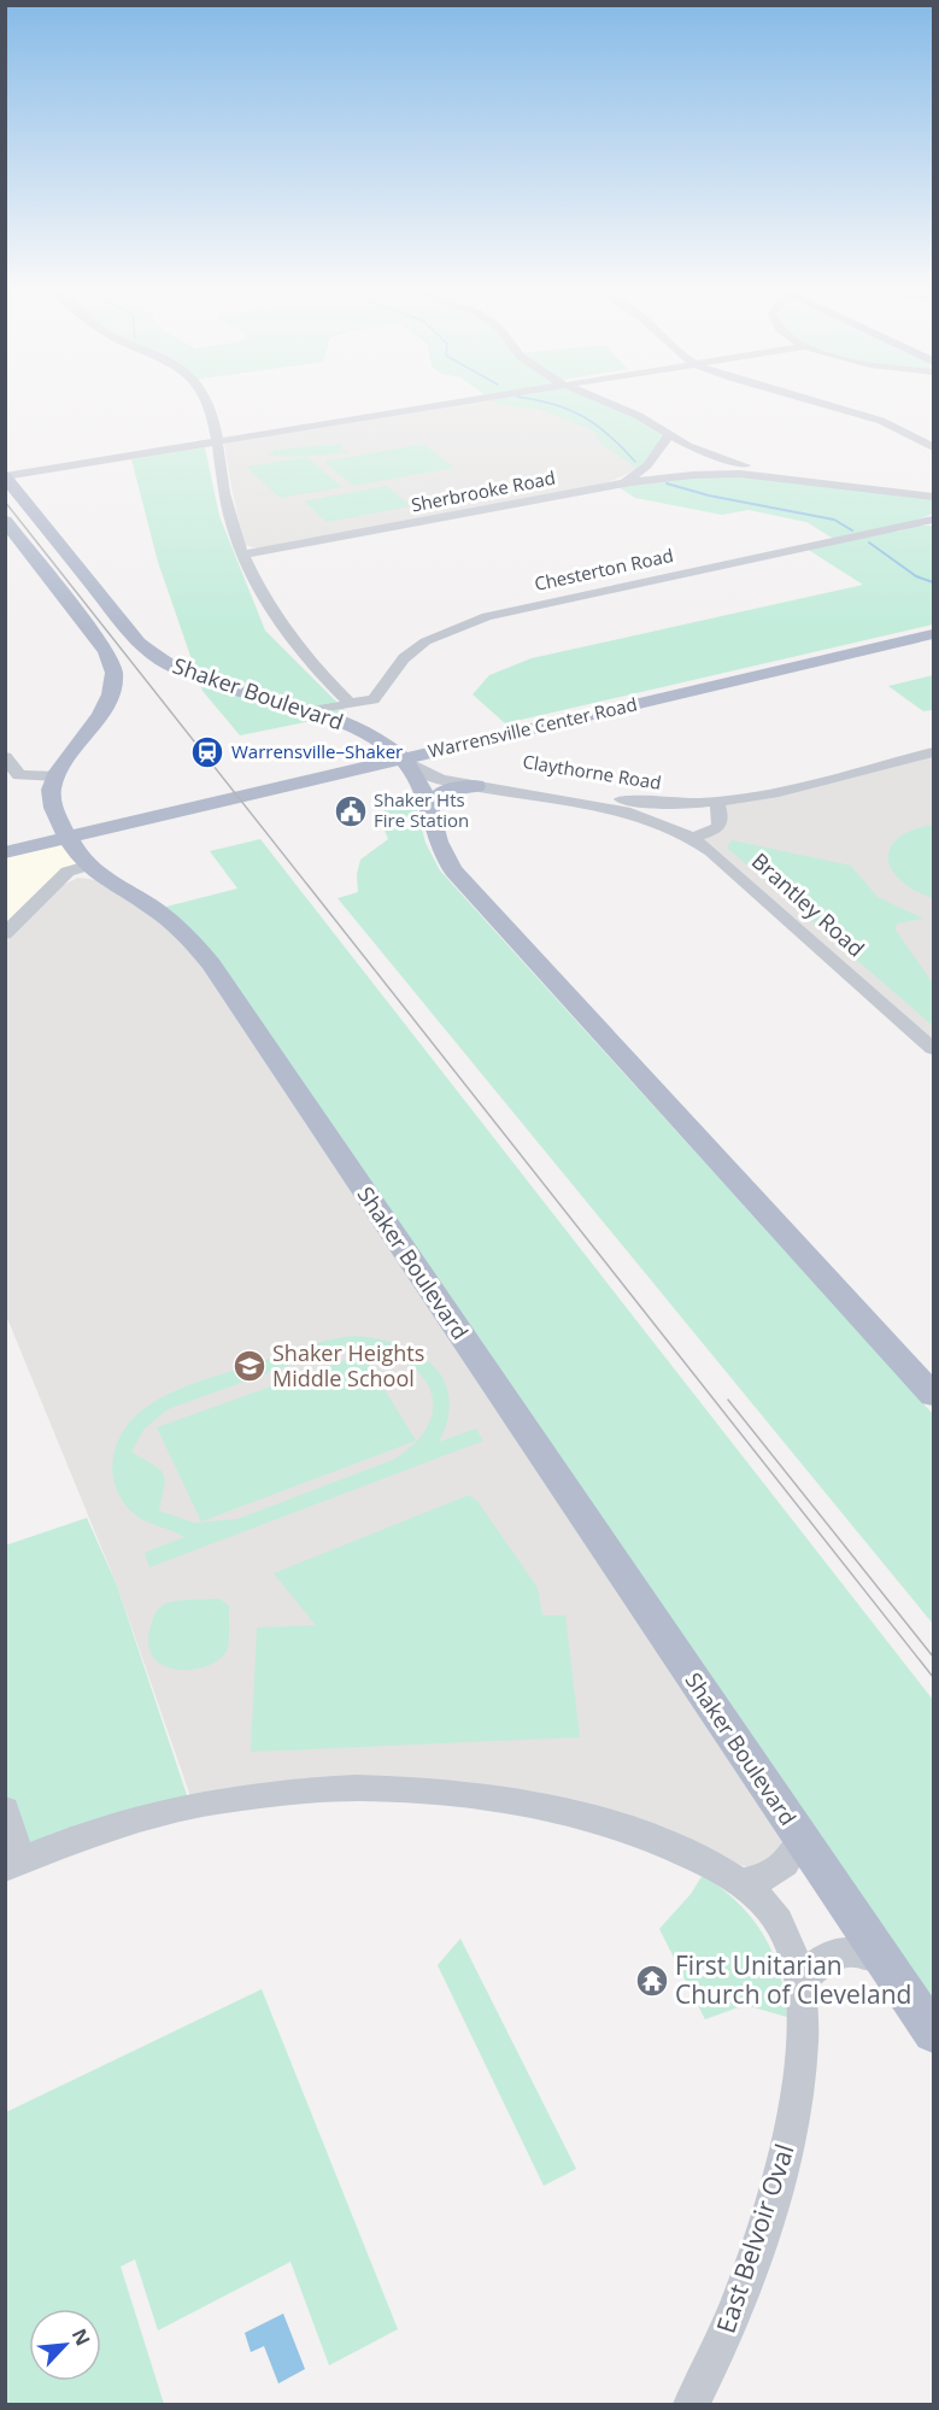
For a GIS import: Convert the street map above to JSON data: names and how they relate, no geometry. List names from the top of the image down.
{
  "streets": {
    "main road": ["Shaker Boulevard", "Warrensville Center Road"],
    "street": [
      "Sherbrooke Road",
      "Chesterton Road",
      "Claythorne Road",
      "Brantley Road",
      "East Belvoir Oval"
    ]
  },
  "crossings": [
    ["Chesterton Road", "Shaker Boulevard"],
    ["Shaker Boulevard", "Warrensville Center Road"],
    ["Shaker Boulevard", "Claythorne Road"],
    ["Warrensville Center Road", "Claythorne Road"],
    ["Claythorne Road", "Brantley Road"]
  ],
  "places": {
    "station": ["Warrensville–Shaker"],
    "public building": ["Shaker Hts Fire Station"],
    "school or university": ["Shaker Heights Middle School"],
    "temple": ["First Unitarian Church of Cleveland"]
  },
  "north": "top right"
}
